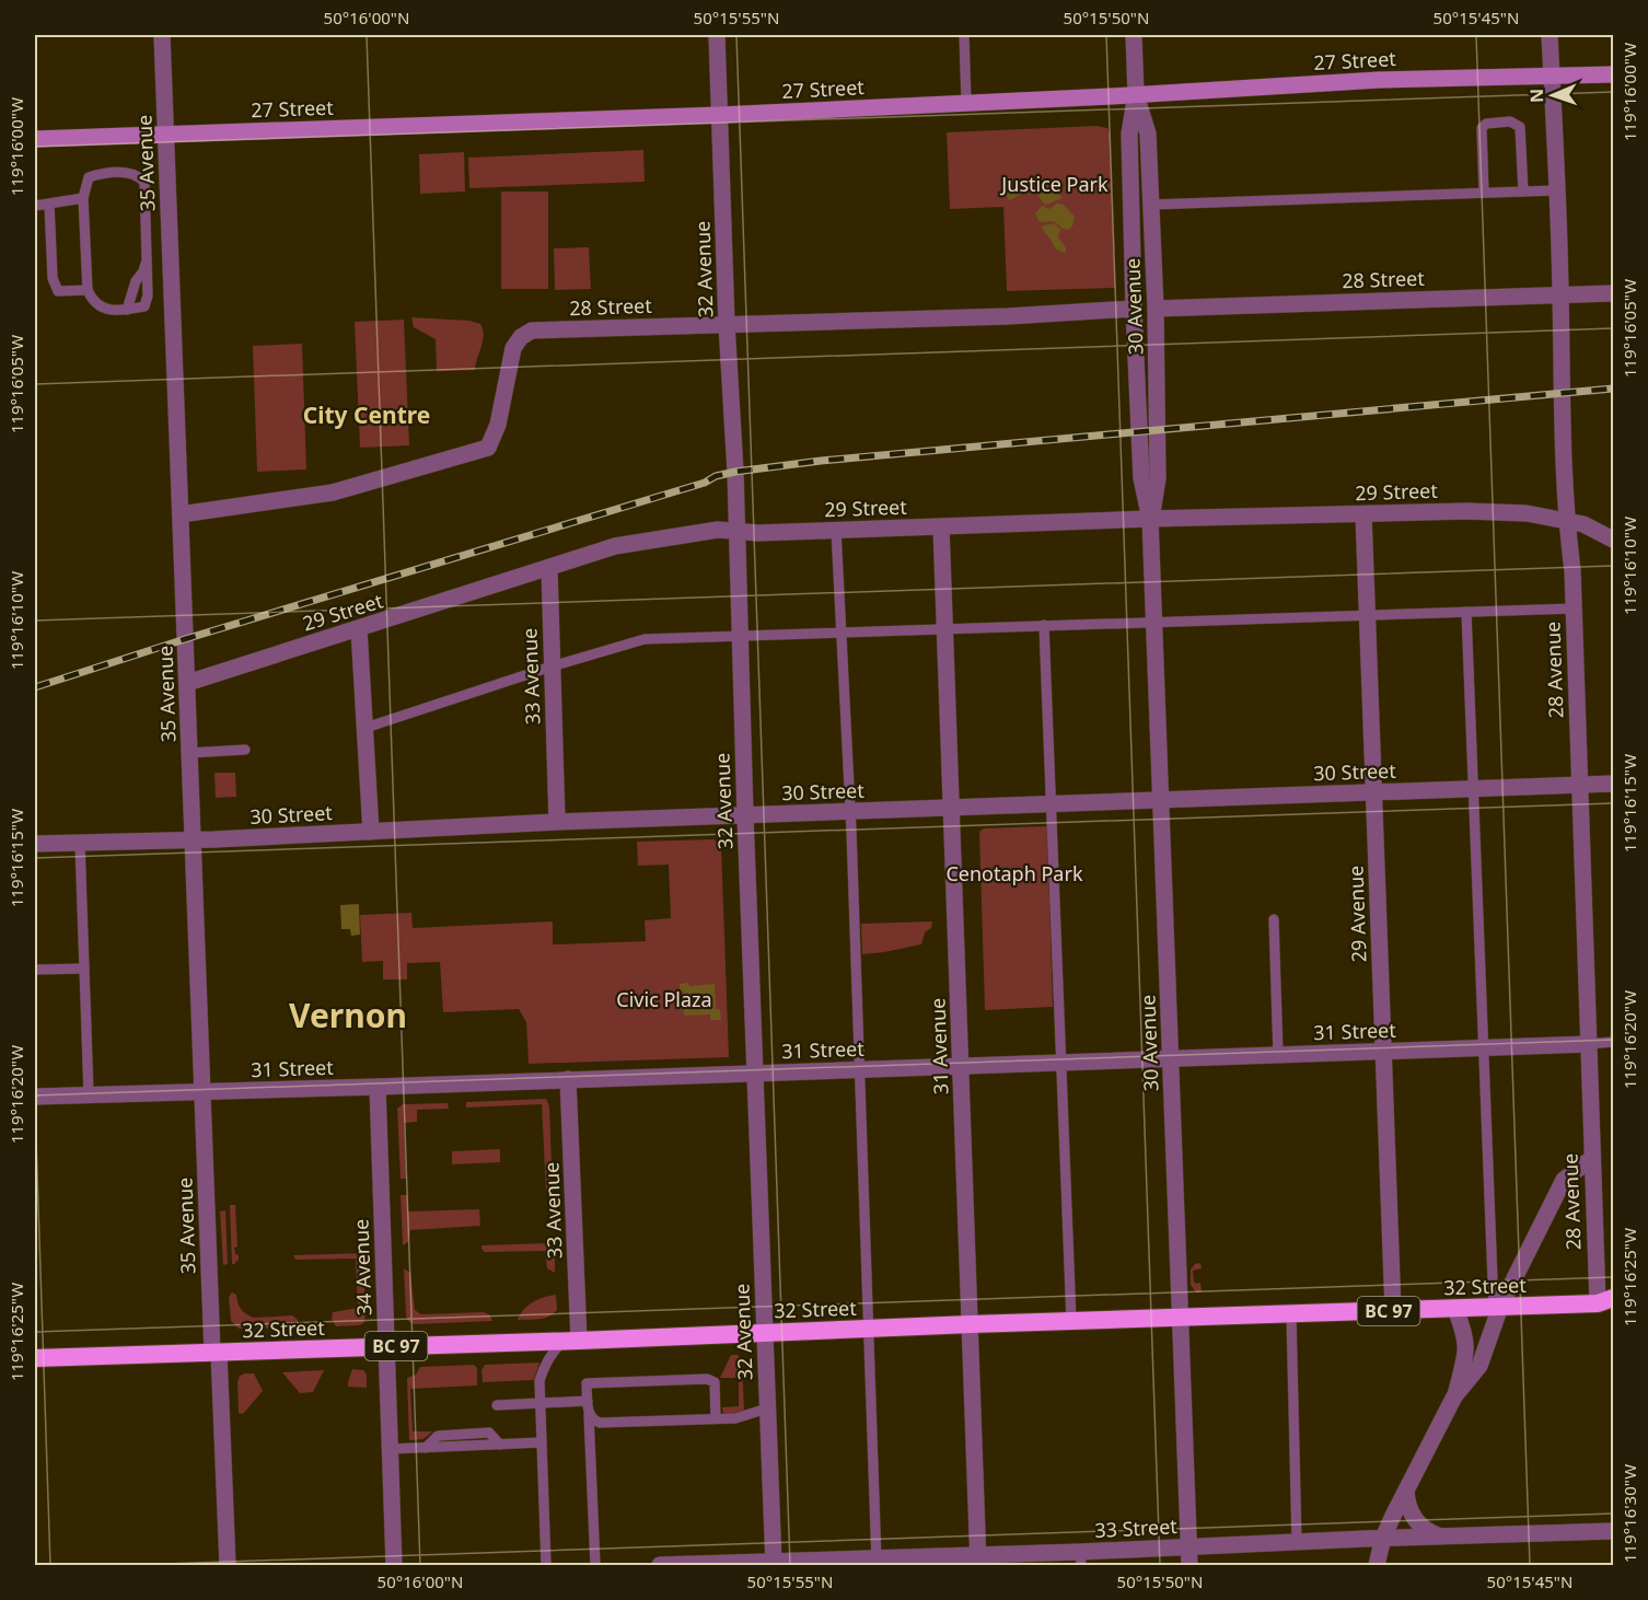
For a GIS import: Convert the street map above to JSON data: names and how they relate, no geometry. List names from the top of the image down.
{
  "streets": {
    "highway": ["32 Street", "BC 97"],
    "main road": ["27 Street"],
    "street": [
      "35 Avenue",
      "32 Avenue",
      "28 Street",
      "30 Avenue",
      "29 Street",
      "28 Avenue",
      "33 Avenue",
      "30 Street",
      "29 Avenue",
      "31 Street",
      "31 Avenue",
      "34 Avenue",
      "33 Street"
    ]
  },
  "crossings": [
    ["27 Street", "35 Avenue"],
    ["27 Street", "32 Avenue"],
    ["27 Street", "30 Avenue"],
    ["27 Street", "28 Avenue"],
    ["35 Avenue", "28 Street"],
    ["35 Avenue", "29 Street"],
    ["35 Avenue", "30 Street"],
    ["35 Avenue", "31 Street"],
    ["35 Avenue", "32 Street"],
    ["32 Avenue", "28 Street"],
    ["32 Avenue", "29 Street"],
    ["32 Avenue", "30 Street"],
    ["32 Avenue", "31 Street"],
    ["32 Avenue", "32 Street"],
    ["32 Avenue", "33 Street"],
    ["28 Street", "30 Avenue"],
    ["28 Street", "28 Avenue"],
    ["30 Avenue", "29 Street"],
    ["30 Avenue", "30 Street"],
    ["30 Avenue", "31 Street"],
    ["30 Avenue", "32 Street"],
    ["30 Avenue", "33 Street"],
    ["29 Street", "28 Avenue"],
    ["29 Street", "33 Avenue"],
    ["29 Street", "29 Avenue"],
    ["29 Street", "31 Avenue"],
    ["28 Avenue", "30 Street"],
    ["28 Avenue", "31 Street"],
    ["28 Avenue", "32 Street"],
    ["33 Avenue", "30 Street"],
    ["33 Avenue", "31 Street"],
    ["33 Avenue", "32 Street"],
    ["30 Street", "29 Avenue"],
    ["30 Street", "31 Avenue"],
    ["29 Avenue", "31 Street"],
    ["29 Avenue", "32 Street"],
    ["31 Street", "31 Avenue"],
    ["31 Street", "34 Avenue"],
    ["31 Avenue", "32 Street"],
    ["31 Avenue", "33 Street"],
    ["34 Avenue", "32 Street"]
  ],
  "districts": ["City Centre", "Vernon"],
  "parks": ["Justice Park", "Cenotaph Park", "Civic Plaza"],
  "north": "left",
  "coordinates": [
    "50°16'00\"N",
    "50°15'55\"N",
    "50°15'50\"N",
    "50°15'45\"N",
    "119°16'00\"W",
    "119°16'05\"W",
    "119°16'10\"W",
    "119°16'15\"W",
    "119°16'20\"W",
    "119°16'25\"W",
    "119°16'30\"W"
  ]
}
